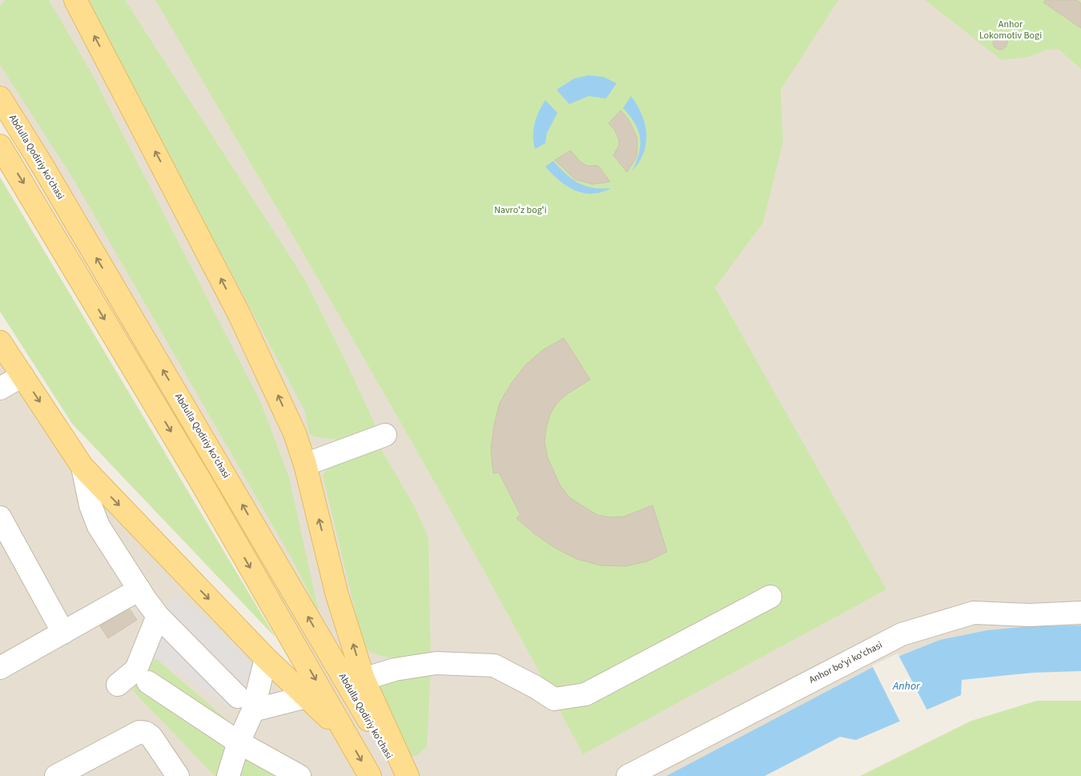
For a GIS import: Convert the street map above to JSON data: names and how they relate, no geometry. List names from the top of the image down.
{
  "streets": {
    "main road": ["Abdulla Qodiriy ko'chasi"],
    "street": ["Anhor boʻyi koʻchasi"]
  },
  "water": ["Anhor"],
  "parks": ["Anhor Lokomotiv Bogi", "Navroʻz bogʻi"]
}
